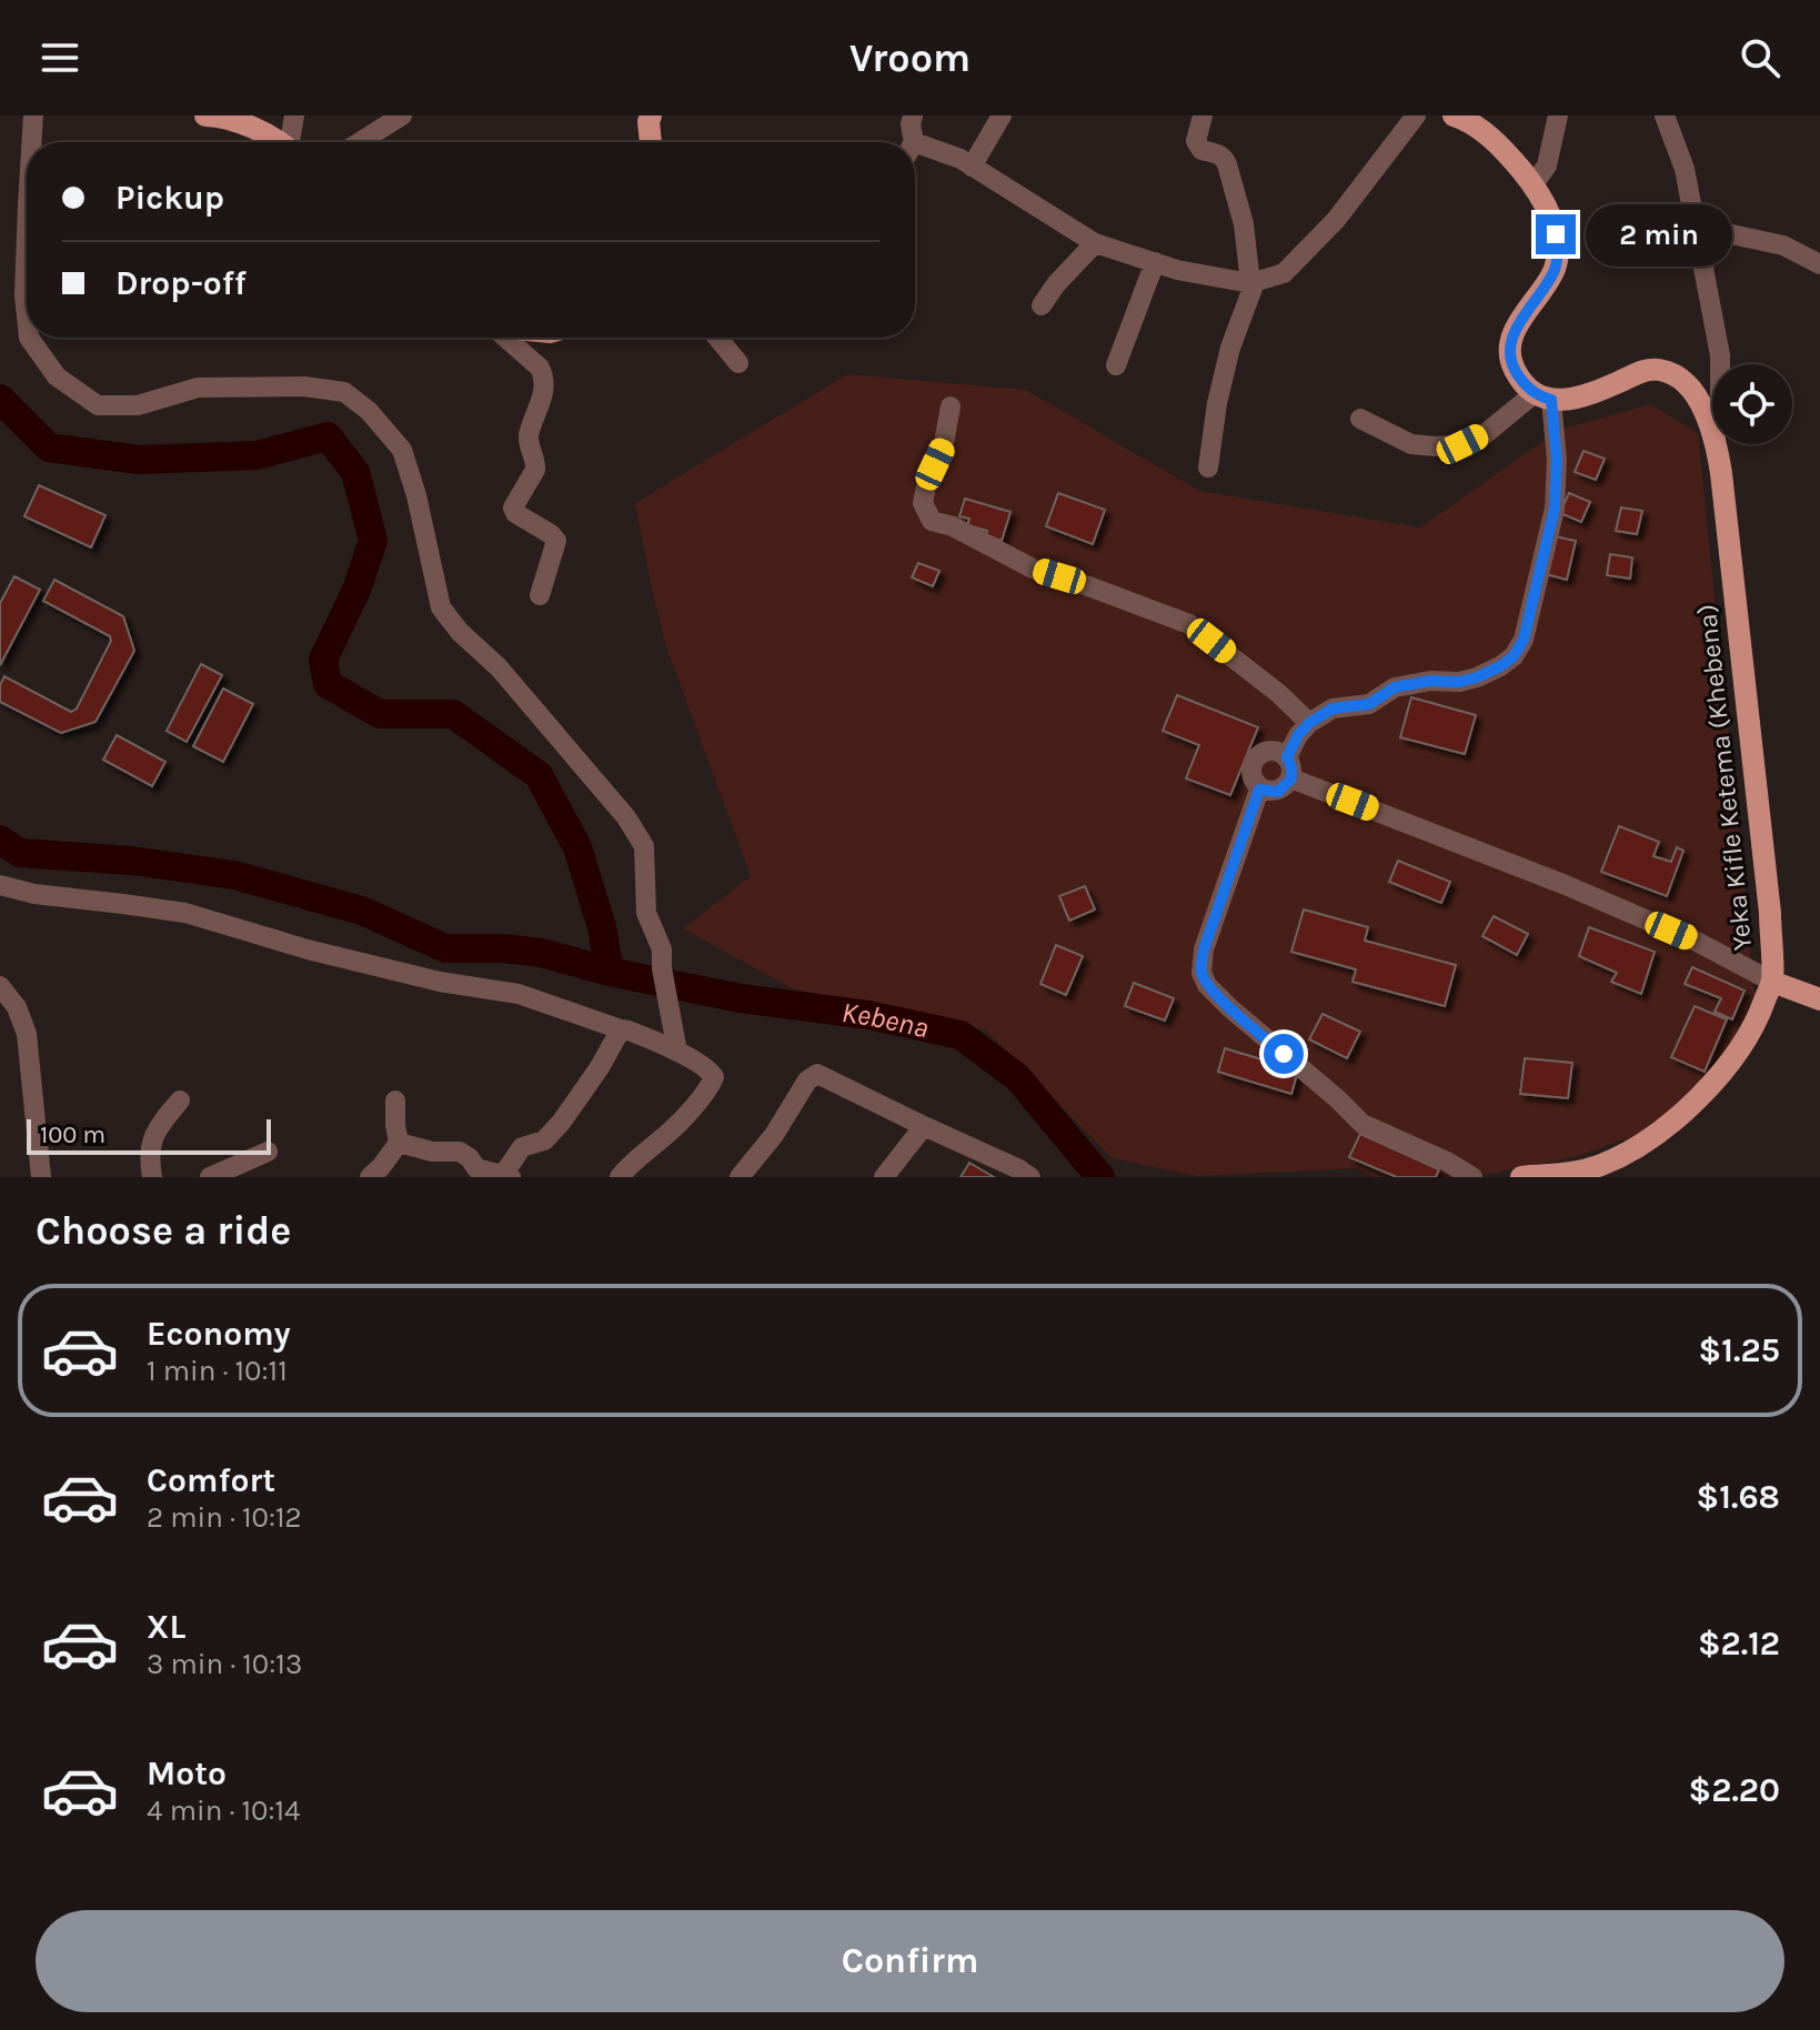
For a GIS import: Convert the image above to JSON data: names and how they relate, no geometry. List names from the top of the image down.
{
  "streets": {
    "main road": ["Yeka Kifle Ketema (Khebena)"]
  },
  "water": ["Kebena"],
  "scale_bar": "100 m",
  "page": {
    "header": "Vroom",
    "banner": ["Pickup", "Drop-off"],
    "bubble": "2 min",
    "scale": "100 m",
    "heading": "Choose a ride",
    "list": [
      {
        "name": "Economy",
        "note": "1 min · 10:11",
        "value": "$1.25"
      },
      {
        "name": "Comfort",
        "note": "2 min · 10:12",
        "value": "$1.68"
      },
      {
        "name": "XL",
        "note": "3 min · 10:13",
        "value": "$2.12"
      },
      {
        "name": "Moto",
        "note": "4 min · 10:14",
        "value": "$2.20"
      }
    ],
    "buttons": "Confirm"
  }
}
